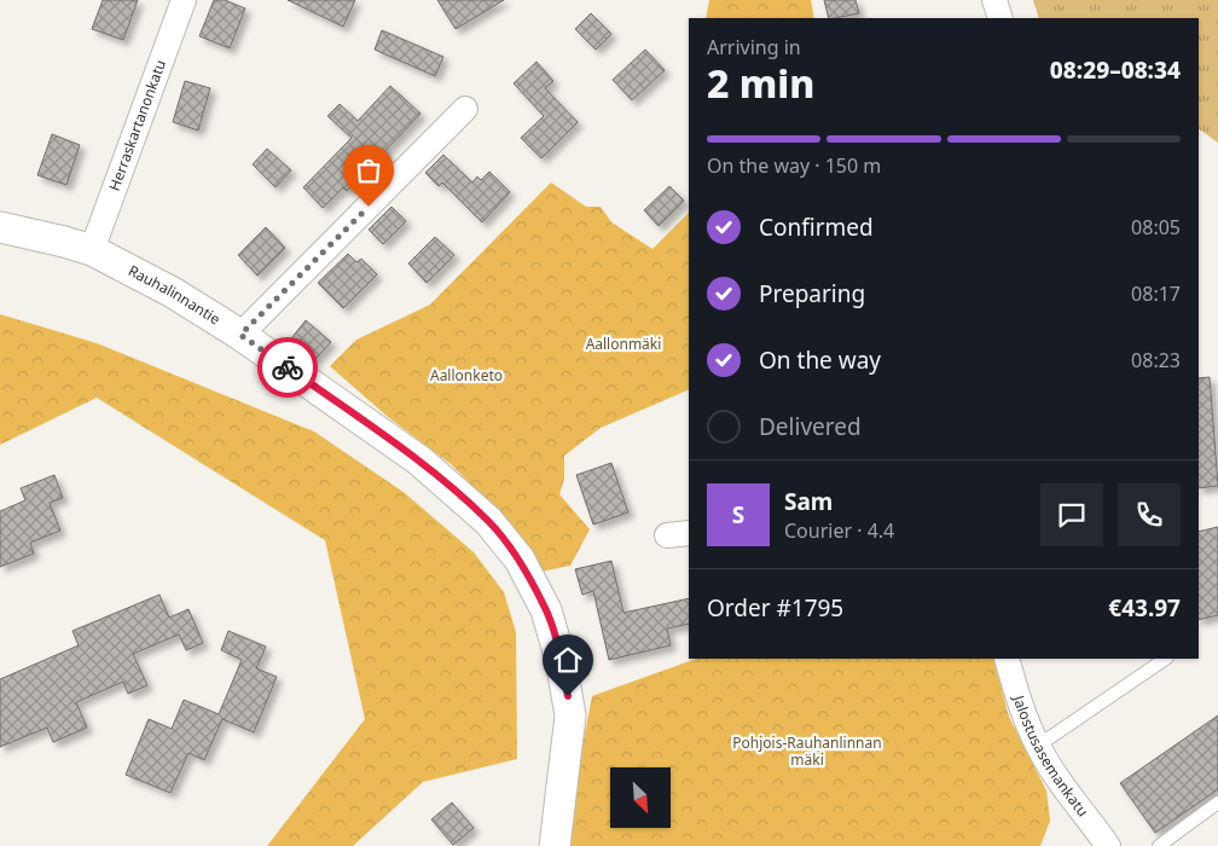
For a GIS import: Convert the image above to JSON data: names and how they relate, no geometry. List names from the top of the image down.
{
  "streets": {
    "street": ["Herraskartanonkatu", "Rauhalinnantie", "Jalostusasemankatu"]
  },
  "crossings": [
    ["Herraskartanonkatu", "Rauhalinnantie"]
  ],
  "parks": ["Aallonmäki", "Aallonketo", "Pohjois-Rauhanlinnan mäki"],
  "north": "bottom right",
  "page": {
    "heading": ["2 min", "Arriving in", "08:29–08:34"],
    "panel": [
      "Sam",
      "Courier · 4.4",
      "Order #1795",
      "€43.97"
    ],
    "bar": "On the way · 150 m",
    "list": [
      ["Confirmed", "08:05"],
      ["Preparing", "08:17"],
      ["On the way", "08:23"],
      "Delivered"
    ],
    "round": "S"
  }
}
